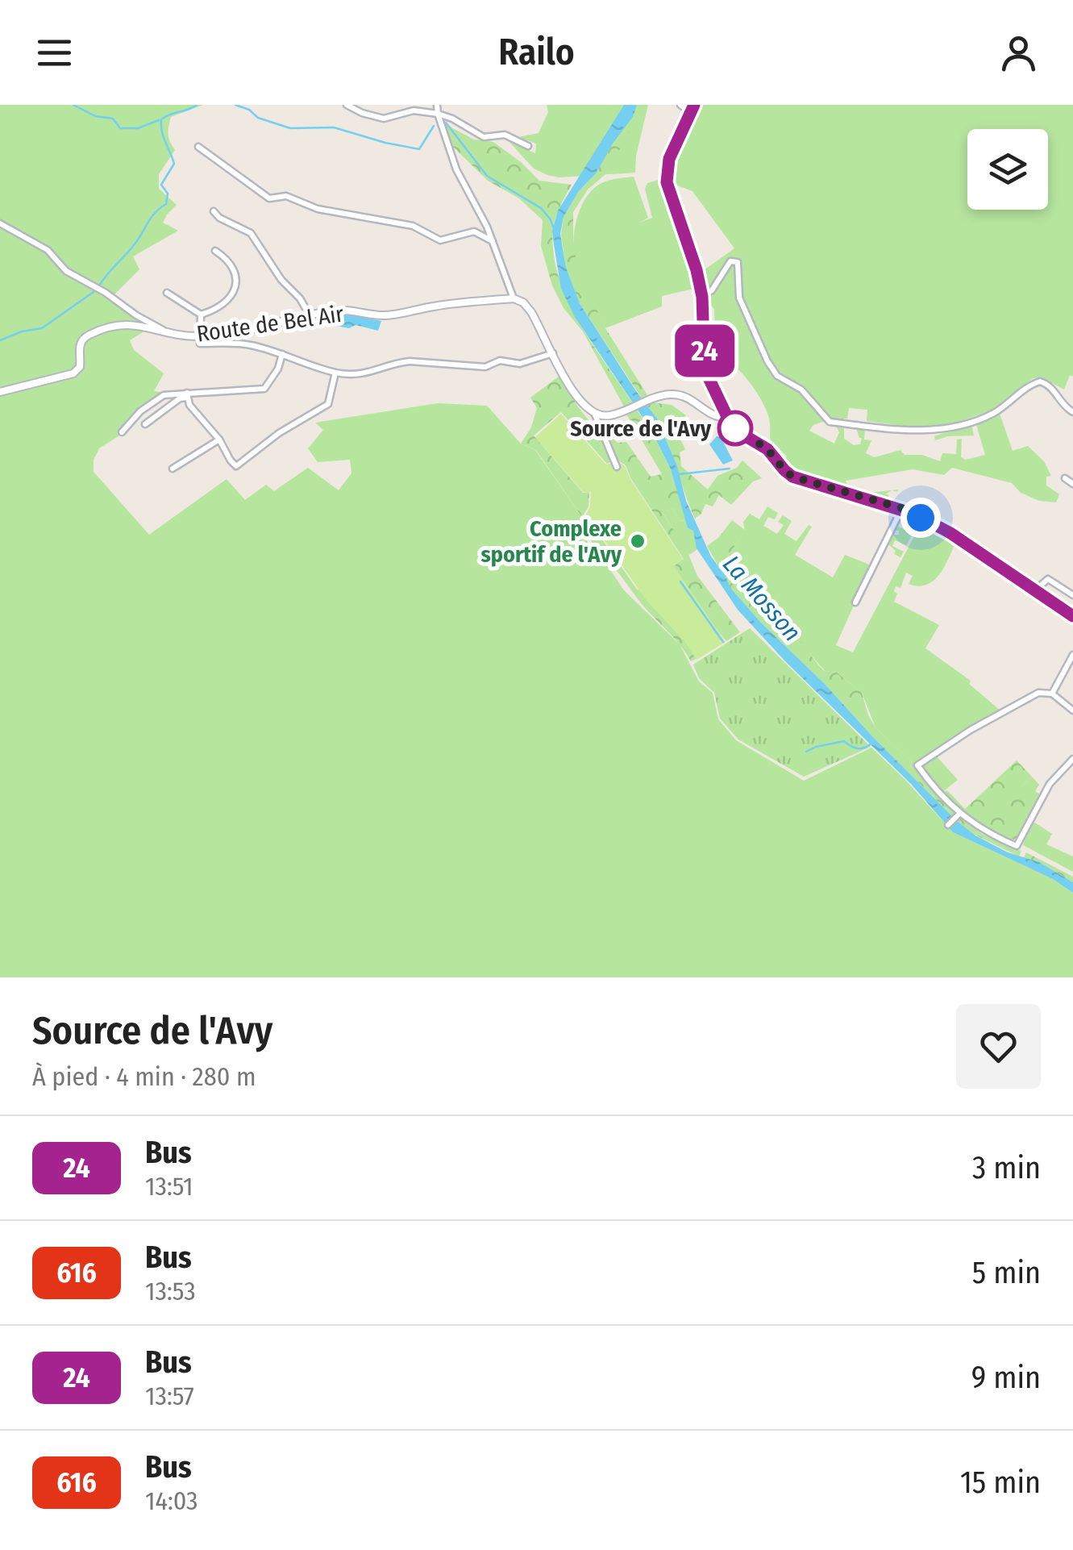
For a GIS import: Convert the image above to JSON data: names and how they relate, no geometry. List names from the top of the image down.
{
  "streets": {
    "street": ["Route de Bel Air"]
  },
  "water": ["La Mosson"],
  "places": ["Source de l'Avy", "Complexe sportif de l'Avy"],
  "lines": ["bus line 24"],
  "page": {
    "header": "Railo",
    "on_map": "24",
    "heading": ["Source de l'Avy", "À pied · 4 min · 280 m"],
    "list": [
      {
        "mark": "24",
        "name": "Bus",
        "note": "13:51",
        "value": "3 min"
      },
      {
        "mark": "616",
        "name": "Bus",
        "note": "13:53",
        "value": "5 min"
      },
      {
        "mark": "24",
        "name": "Bus",
        "note": "13:57",
        "value": "9 min"
      },
      {
        "mark": "616",
        "name": "Bus",
        "note": "14:03",
        "value": "15 min"
      }
    ]
  }
}
